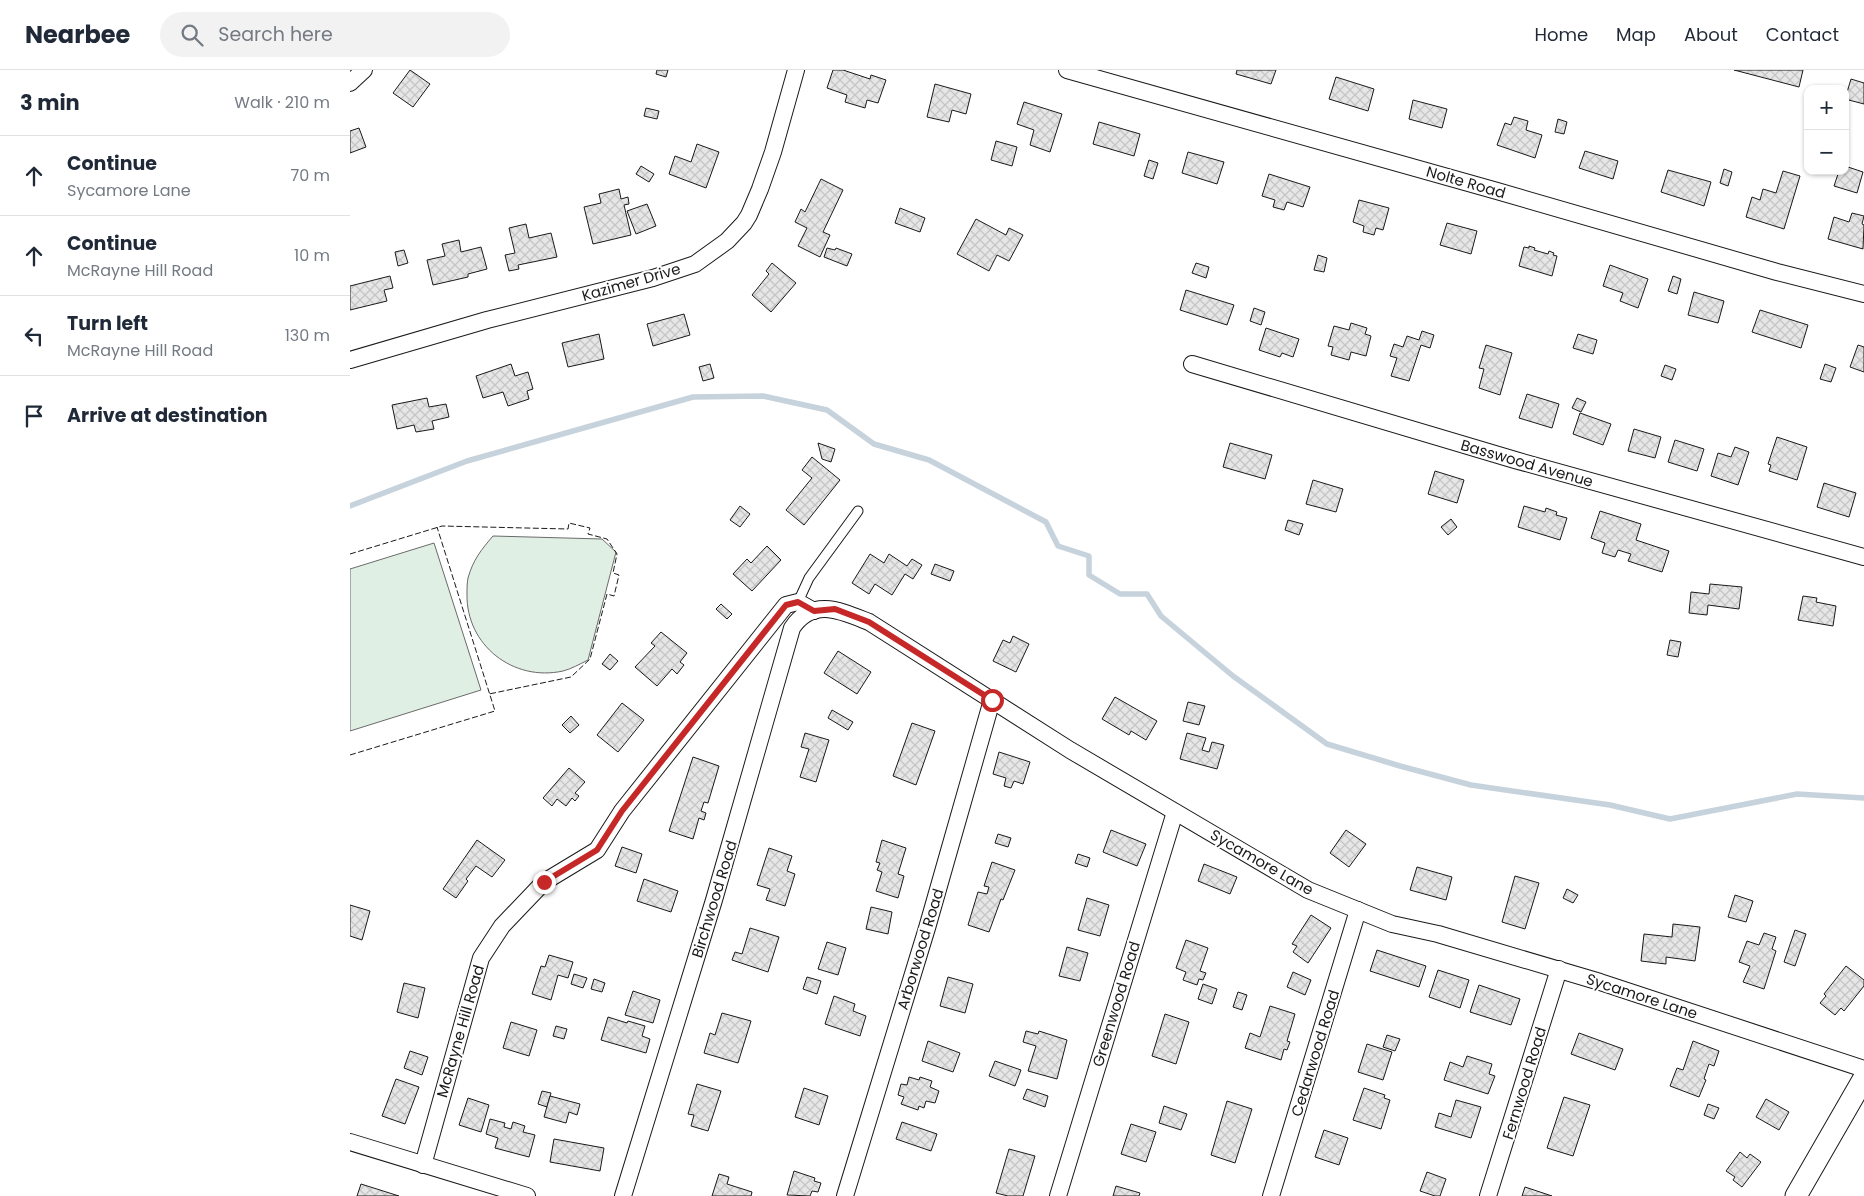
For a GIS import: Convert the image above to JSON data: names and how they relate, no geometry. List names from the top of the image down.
{
  "streets": {
    "street": [
      "Nolte Road",
      "Kazimer Drive",
      "Basswood Avenue",
      "Sycamore Lane",
      "Birchwood Road",
      "Arborwood Road",
      "Greenwood Road",
      "McRayne Hill Road",
      "Cedarwood Road",
      "Fernwood Road"
    ]
  },
  "crossings": [
    ["Sycamore Lane", "Birchwood Road"],
    ["Sycamore Lane", "Arborwood Road"],
    ["Sycamore Lane", "Greenwood Road"],
    ["Sycamore Lane", "Cedarwood Road"],
    ["Sycamore Lane", "Fernwood Road"]
  ],
  "page": {
    "header": "Nearbee",
    "search": "Search here",
    "nav": [
      "Home",
      "Map",
      "About",
      "Contact"
    ],
    "heading": ["3 min", "Walk · 210 m"],
    "map_buttons": ["+", "−"],
    "list": [
      ["Continue", "Sycamore Lane", "70 m"],
      ["Continue", "McRayne Hill Road", "10 m"],
      ["Turn left", "McRayne Hill Road", "130 m"],
      "Arrive at destination"
    ]
  }
}
